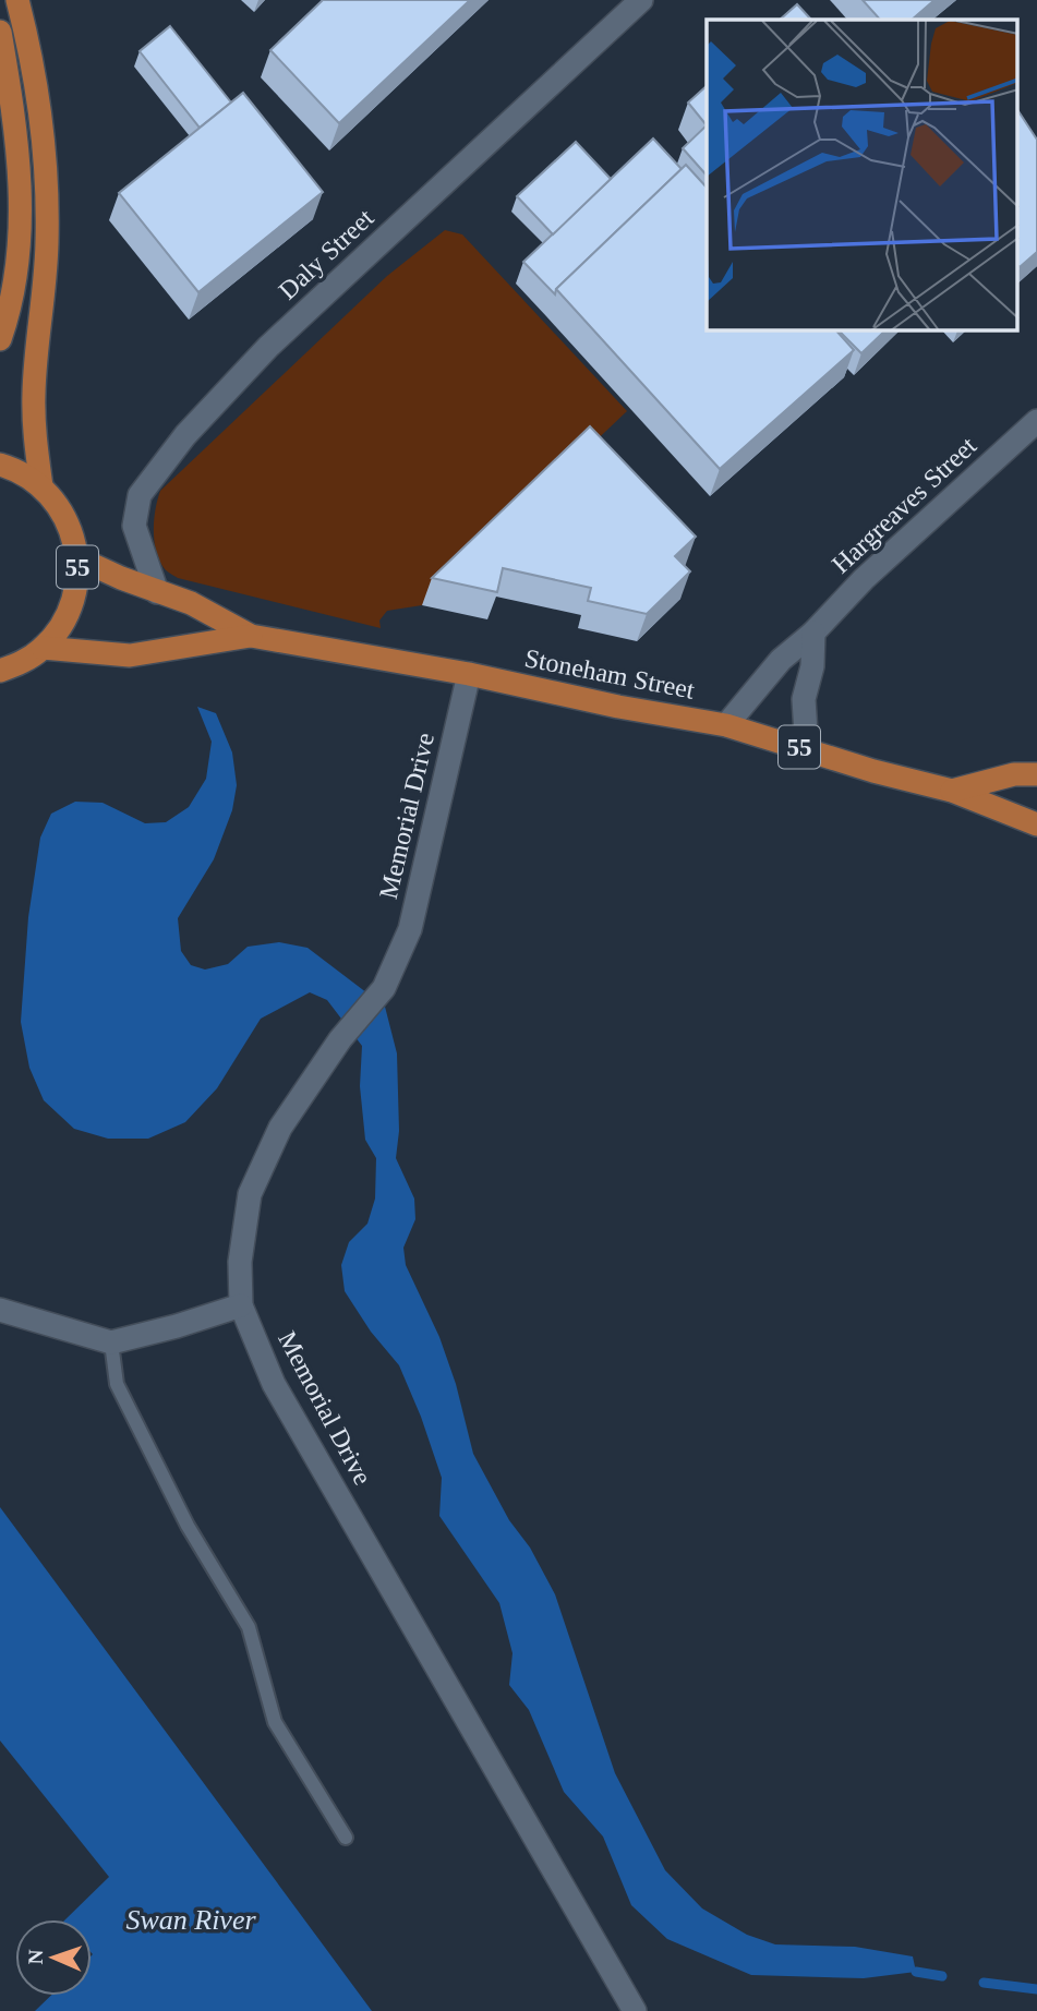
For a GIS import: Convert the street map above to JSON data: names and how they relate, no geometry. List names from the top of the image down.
{
  "streets": {
    "main road": ["55", "Stoneham Street"],
    "street": ["Daly Street", "Hargreaves Street", "Memorial Drive"]
  },
  "crossings": [
    ["Daly Street", "Stoneham Street"],
    ["Hargreaves Street", "Stoneham Street"],
    ["55", "Stoneham Street"],
    ["Stoneham Street", "Memorial Drive"]
  ],
  "water": ["Swan River"],
  "north": "left"
}
